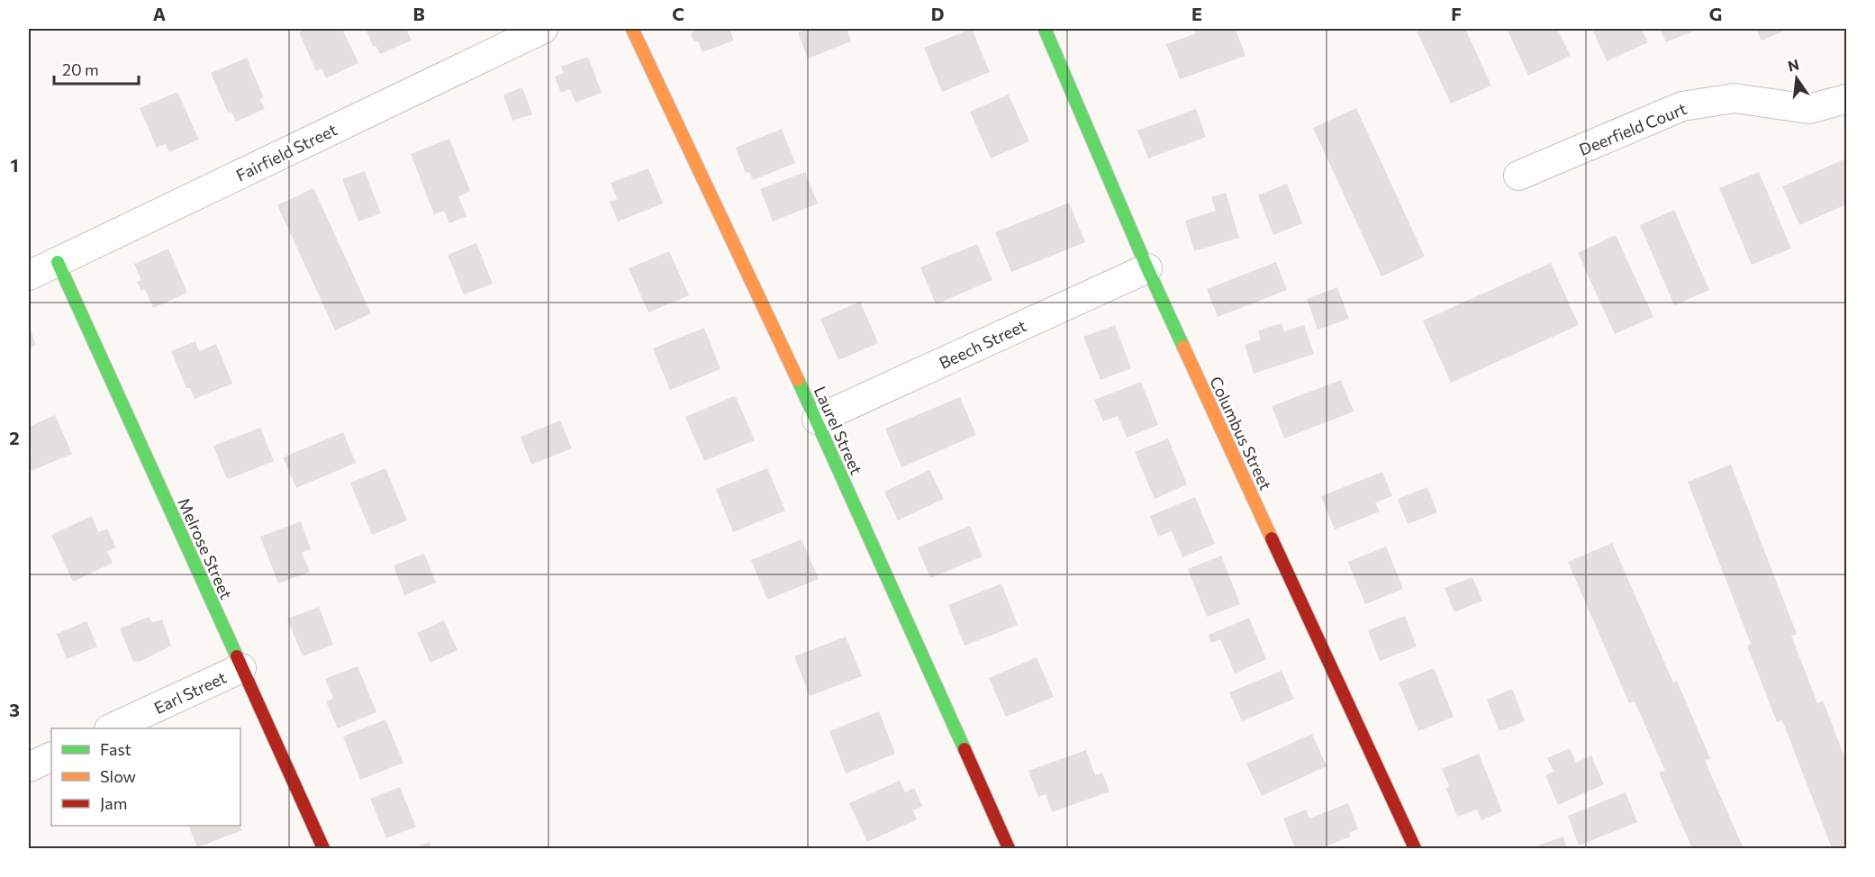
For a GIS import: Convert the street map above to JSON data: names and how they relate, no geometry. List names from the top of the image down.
{
  "streets": {
    "street": [
      "Deerfield Court",
      "Fairfield Street",
      "Beech Street",
      "Laurel Street",
      "Columbus Street",
      "Melrose Street",
      "Earl Street"
    ]
  },
  "crossings": [
    ["Fairfield Street", "Melrose Street"],
    ["Beech Street", "Laurel Street"],
    ["Beech Street", "Columbus Street"],
    ["Melrose Street", "Earl Street"]
  ],
  "legend": ["Fast", "Slow", "Jam"],
  "scale_bar": "20 m",
  "north": "top",
  "grid": {
    "columns": [
      "A",
      "B",
      "C",
      "D",
      "E",
      "F",
      "G"
    ],
    "rows": ["1", "2", "3"]
  }
}
